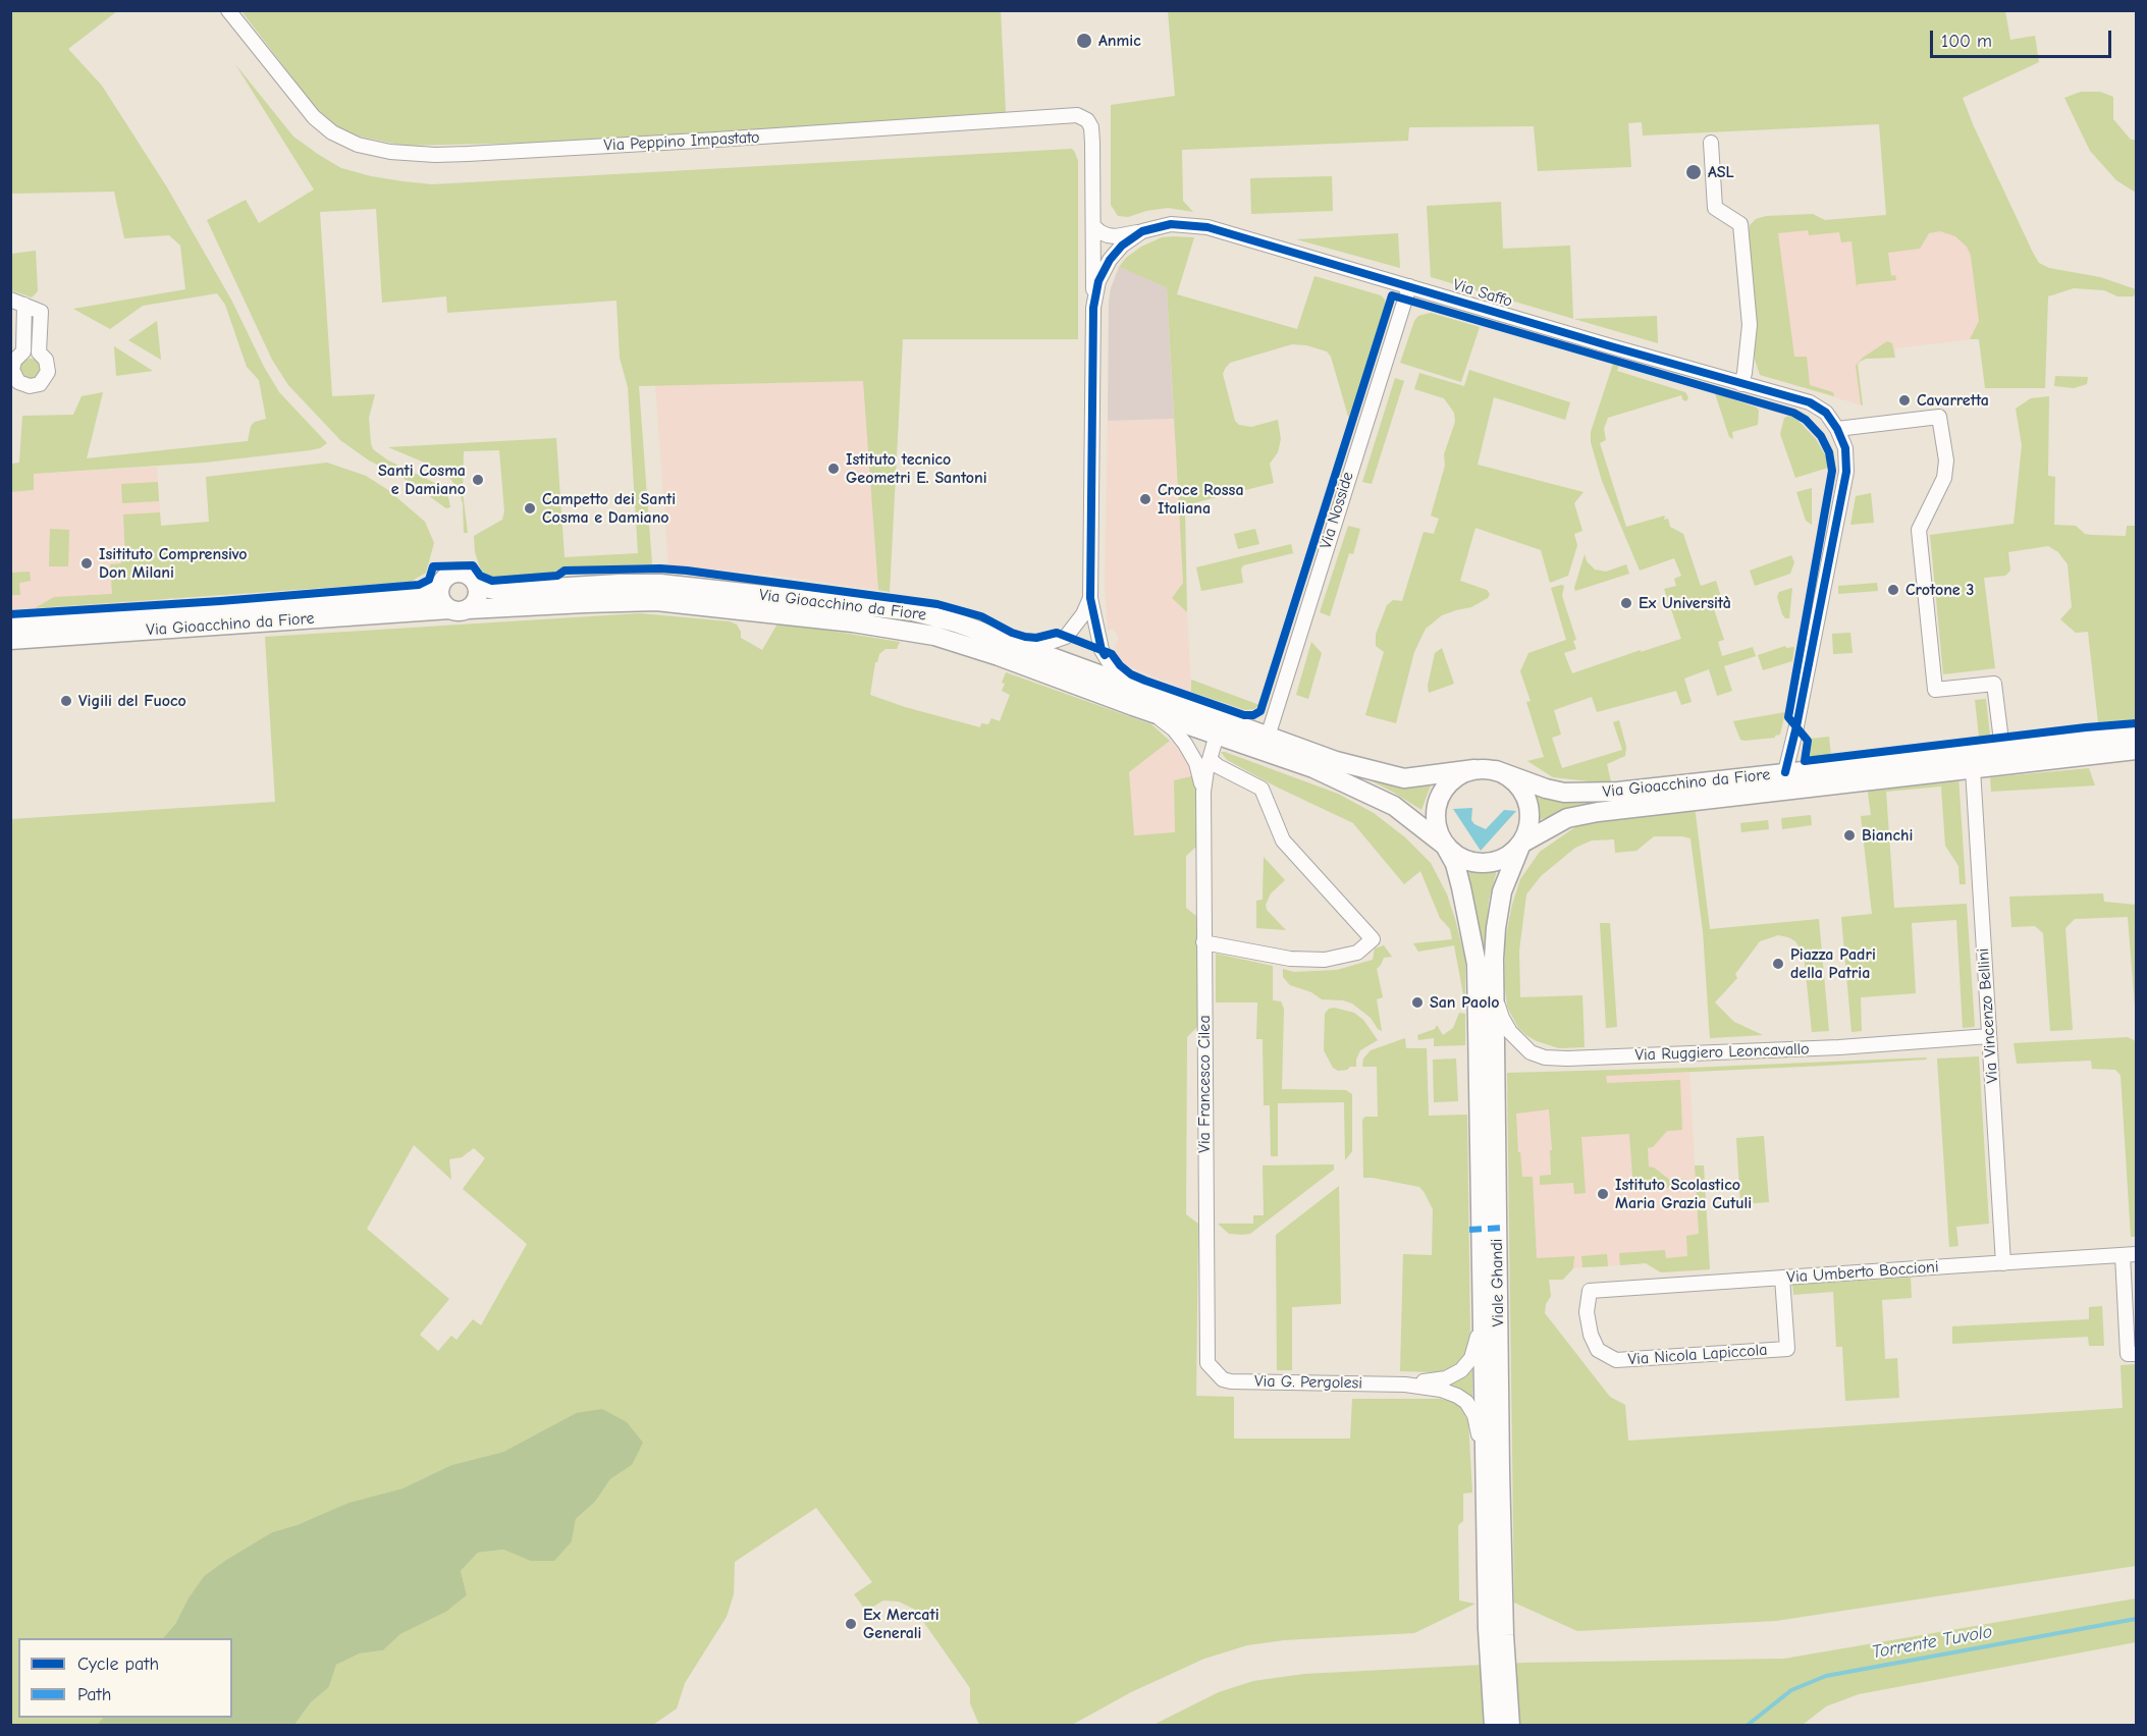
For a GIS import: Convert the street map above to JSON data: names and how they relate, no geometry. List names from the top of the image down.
{
  "streets": {
    "street": [
      "Via Peppino Impastato",
      "Via Saffo",
      "Via Nosside",
      "Via Gioacchino da Fiore",
      "Via Vincenzo Bellini",
      "Via Ruggiero Leoncavallo",
      "Via Francesco Cilea",
      "Via Umberto Boccioni",
      "Viale Ghandi",
      "Via Nicola Lapiccola",
      "Via G. Pergolesi"
    ]
  },
  "crossings": [
    ["Via Peppino Impastato", "Via Saffo"],
    ["Via Saffo", "Via Nosside"],
    ["Via Saffo", "Via Gioacchino da Fiore"],
    ["Via Nosside", "Via Gioacchino da Fiore"],
    ["Via Gioacchino da Fiore", "Via Vincenzo Bellini"],
    ["Via Gioacchino da Fiore", "Viale Ghandi"],
    ["Via Vincenzo Bellini", "Via Ruggiero Leoncavallo"],
    ["Via Vincenzo Bellini", "Via Umberto Boccioni"],
    ["Via Ruggiero Leoncavallo", "Viale Ghandi"],
    ["Via Francesco Cilea", "Via G. Pergolesi"],
    ["Via Umberto Boccioni", "Via Nicola Lapiccola"]
  ],
  "water": ["Torrente Tuvolo"],
  "places": [
    "Anmic",
    "ASL",
    "Cavarretta",
    "Istituto tecnico Geometri E. Santoni",
    "Santi Cosma e Damiano",
    "Croce Rossa Italiana",
    "Campetto dei Santi Cosma e Damiano",
    "Isitituto Comprensivo Don Milani",
    "Crotone 3",
    "Ex Università",
    "Vigili del Fuoco",
    "Bianchi",
    "Piazza Padri della Patria",
    "San Paolo",
    "Istituto Scolastico Maria Grazia Cutuli",
    "Ex Mercati Generali"
  ],
  "legend": ["Cycle path", "Path"],
  "scale_bar": "100 m"
}
